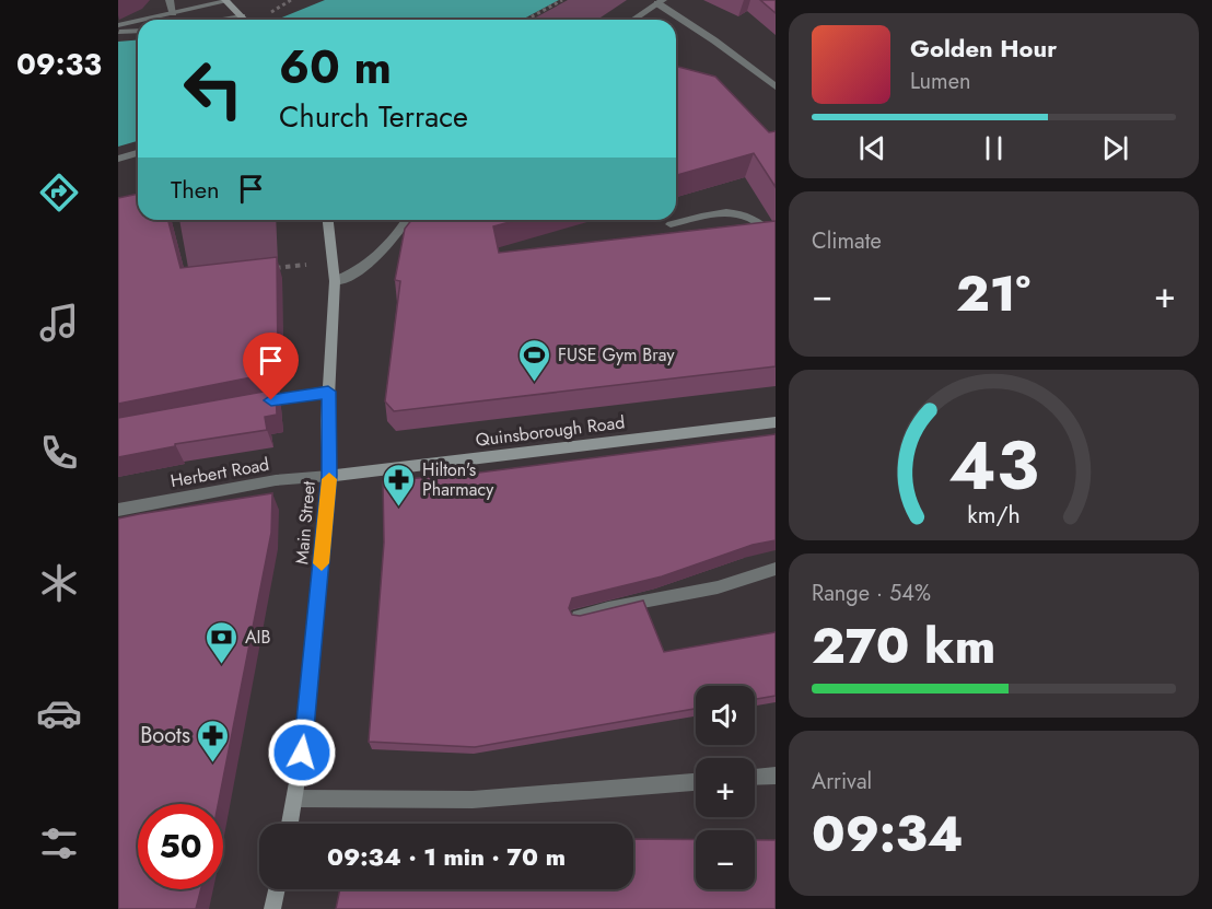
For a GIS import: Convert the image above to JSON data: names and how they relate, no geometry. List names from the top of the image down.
{
  "streets": {
    "main road": ["Quinsborough Road", "Main Street"],
    "street": ["Herbert Road"]
  },
  "crossings": [
    ["Quinsborough Road", "Herbert Road"],
    ["Quinsborough Road", "Main Street"],
    ["Herbert Road", "Main Street"]
  ],
  "places": {
    "sports": ["FUSE Gym Bray"],
    "pharmacy": ["Hilton's Pharmacy", "Boots"],
    "bank": ["AIB"]
  },
  "page": {
    "tabs": "09:33",
    "turn": ["60 m", "Church Terrace"],
    "song": ["Golden Hour", "Lumen"],
    "then": "Then",
    "tile": [
      "Climate",
      ["Range · 54%", "270 km"],
      ["Arrival", "09:34"]
    ],
    "heat": ["−", "21°", "+"],
    "map_buttons": ["+", "−"],
    "limit": "50",
    "trip": "09:34 · 1 min · 70 m",
    "gauge": ["43", "km/h"]
  }
}
